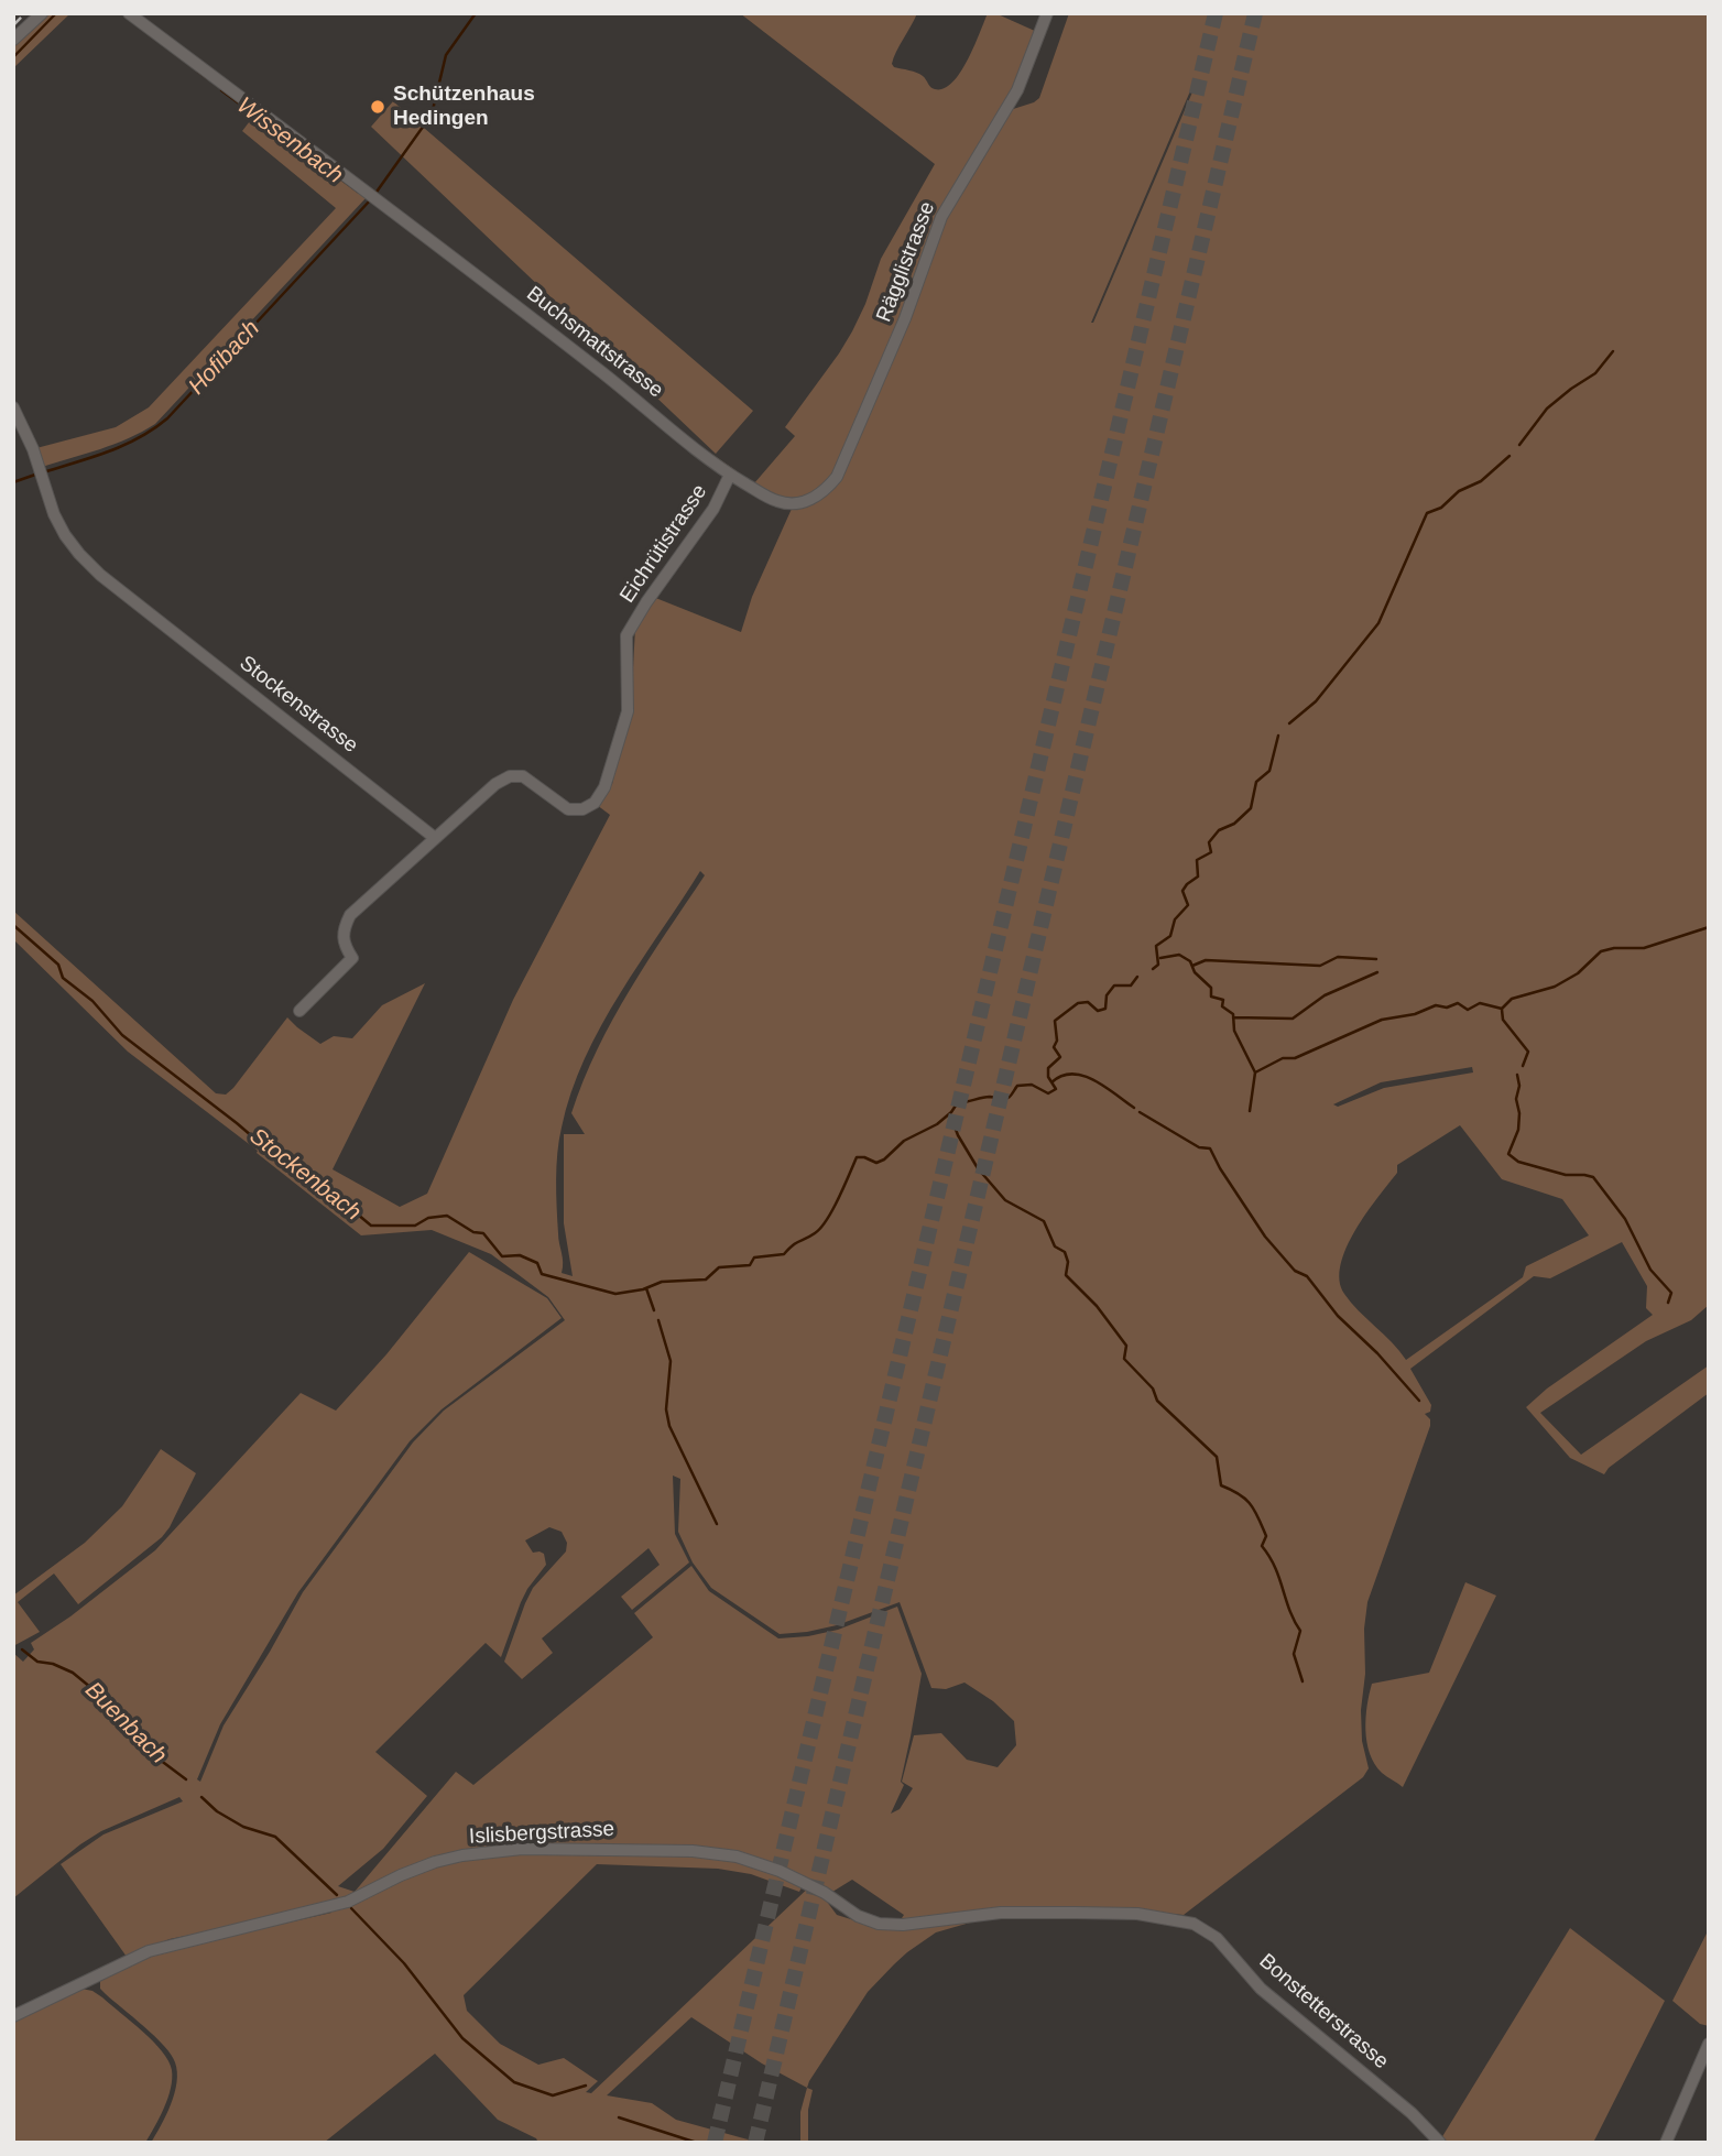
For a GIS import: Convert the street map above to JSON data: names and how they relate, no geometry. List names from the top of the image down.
{
  "streets": {
    "street": [
      "Rägglistrasse",
      "Buchsmattstrasse",
      "Eichrütistrasse",
      "Stockenstrasse",
      "Islisbergstrasse",
      "Bonstetterstrasse"
    ]
  },
  "crossings": [
    ["Rägglistrasse", "Buchsmattstrasse"],
    ["Buchsmattstrasse", "Eichrütistrasse"],
    ["Eichrütistrasse", "Stockenstrasse"],
    ["Islisbergstrasse", "Bonstetterstrasse"]
  ],
  "water": [
    "Wissenbach",
    "Hofibach",
    "Stockenbach",
    "Buenbach"
  ],
  "places": ["Schützenhaus Hedingen"]
}
